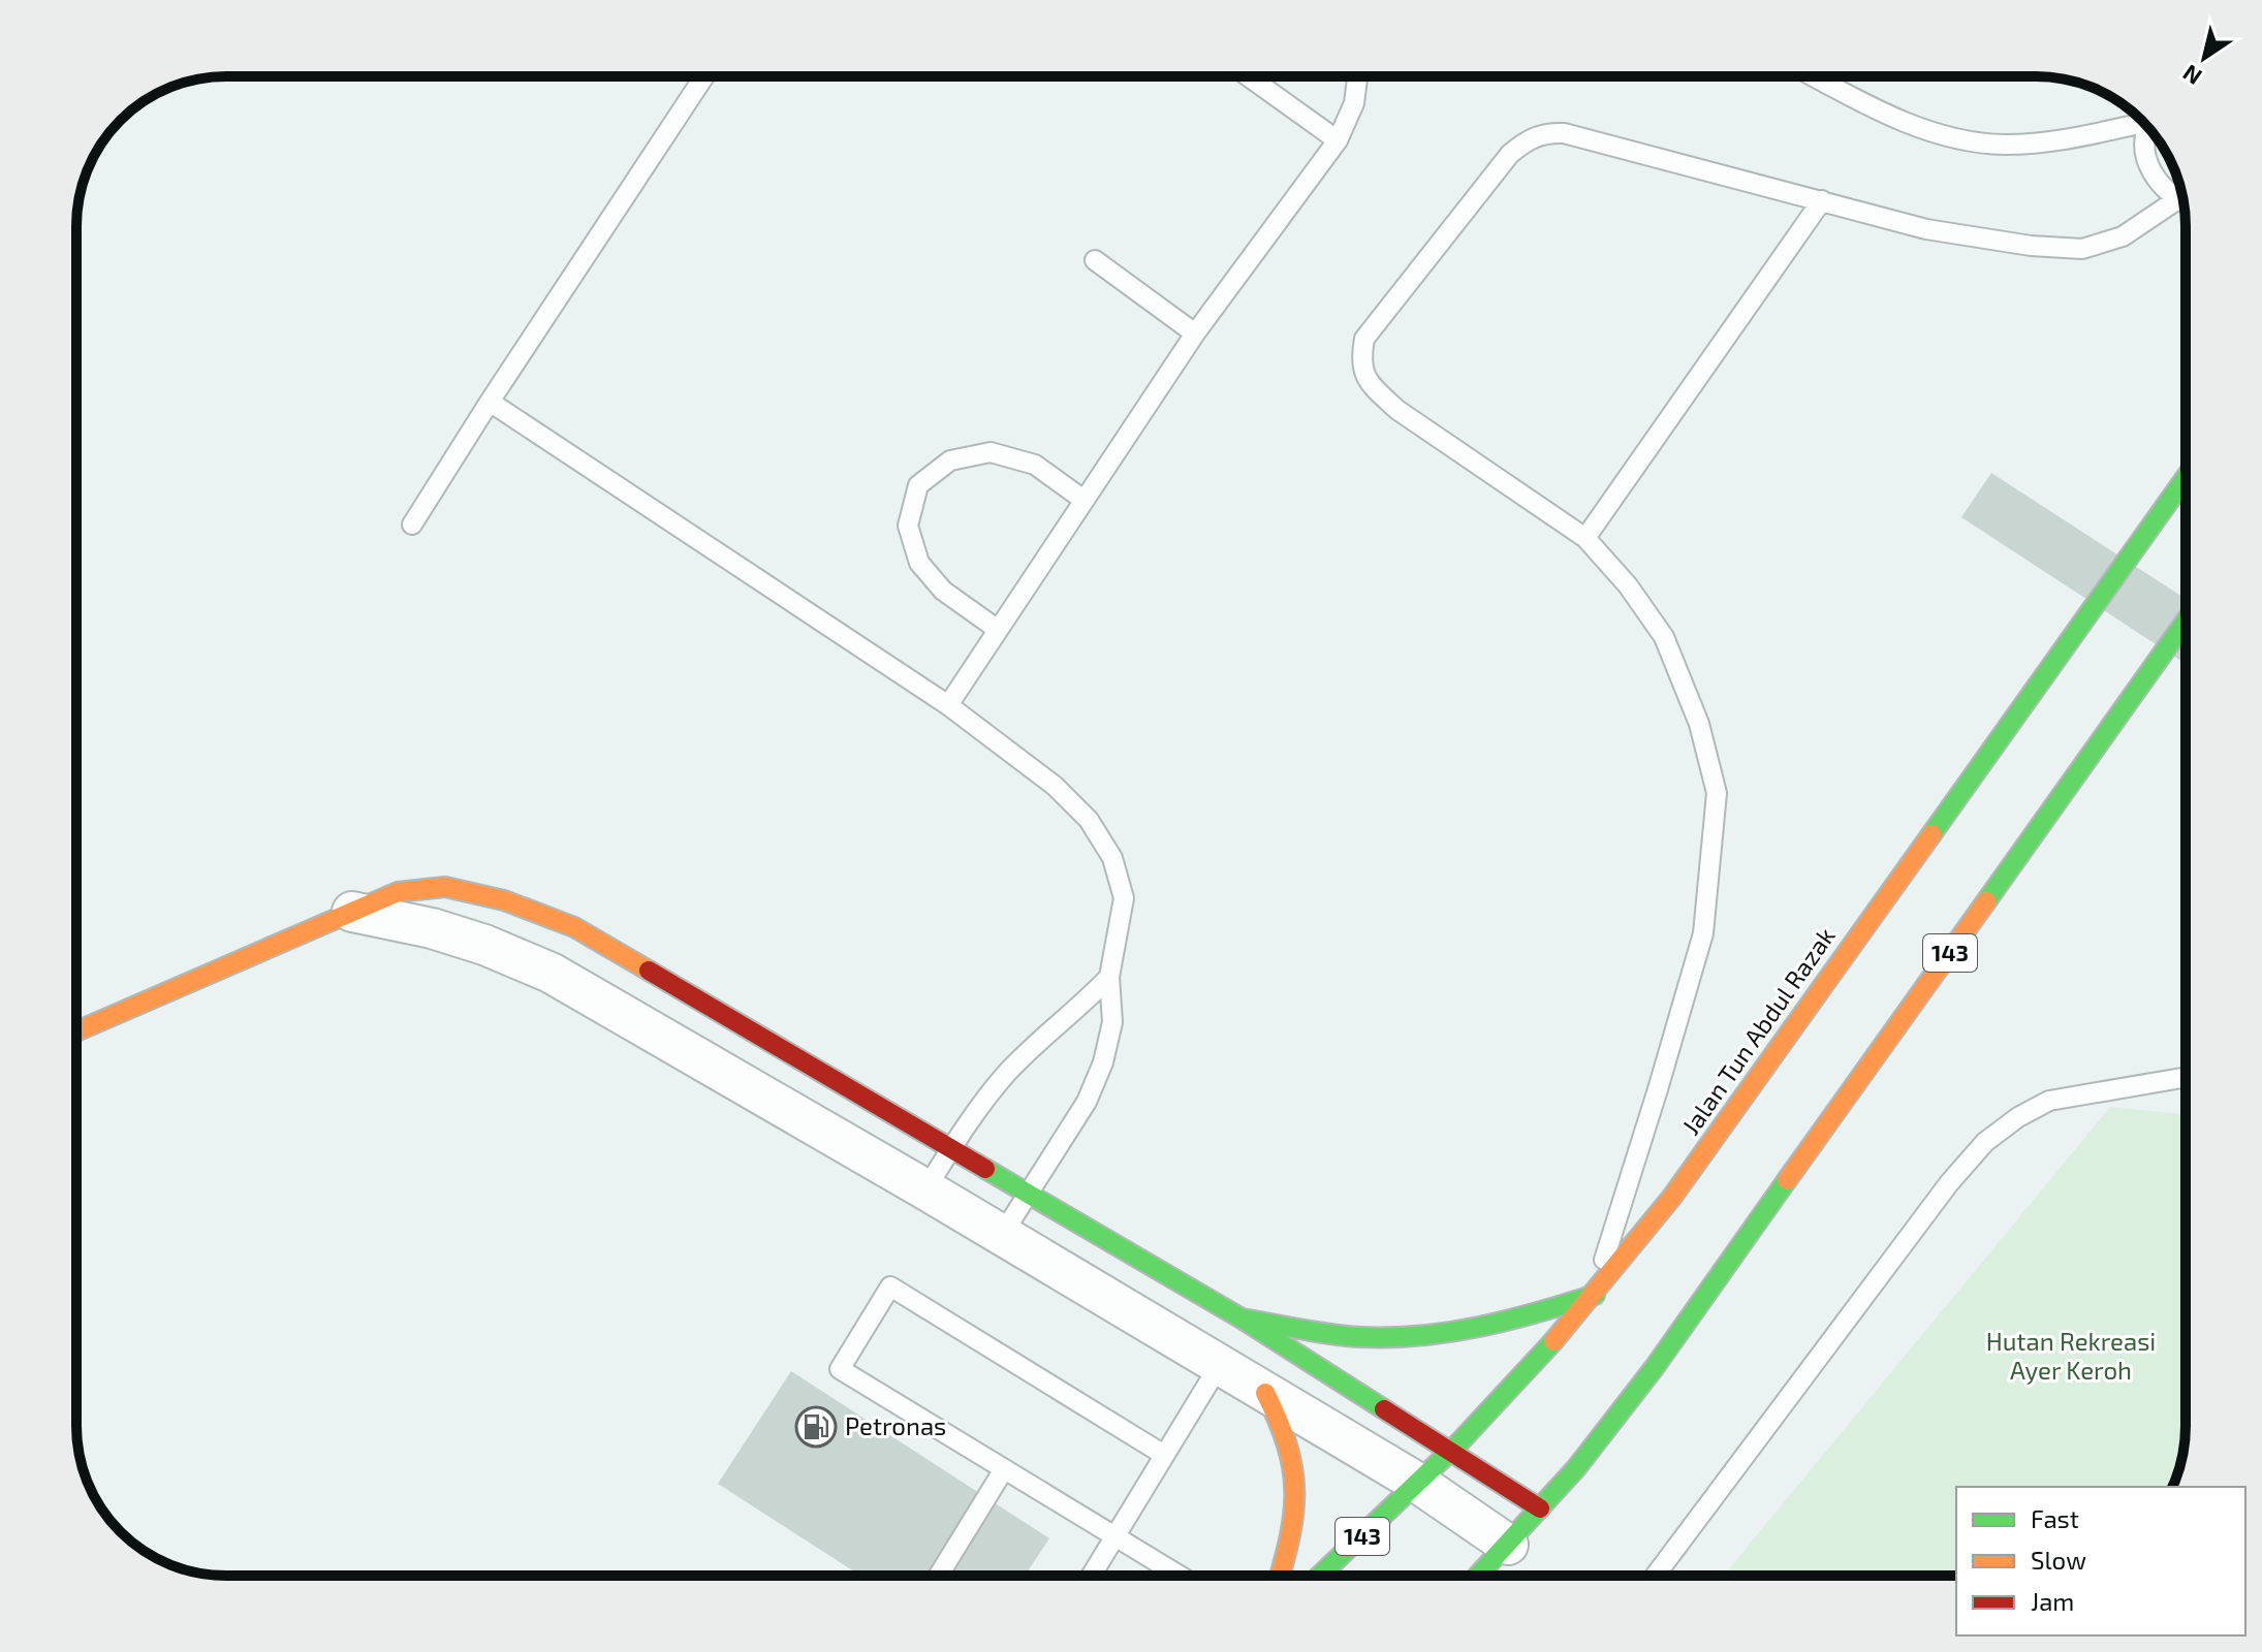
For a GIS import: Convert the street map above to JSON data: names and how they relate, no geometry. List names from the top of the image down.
{
  "streets": {
    "main road": ["143", "Jalan Tun Abdul Razak"]
  },
  "parks": ["Hutan Rekreasi Ayer Keroh"],
  "places": {
    "fuel station": ["Petronas"]
  },
  "legend": ["Fast", "Slow", "Jam"],
  "north": "bottom left"
}
